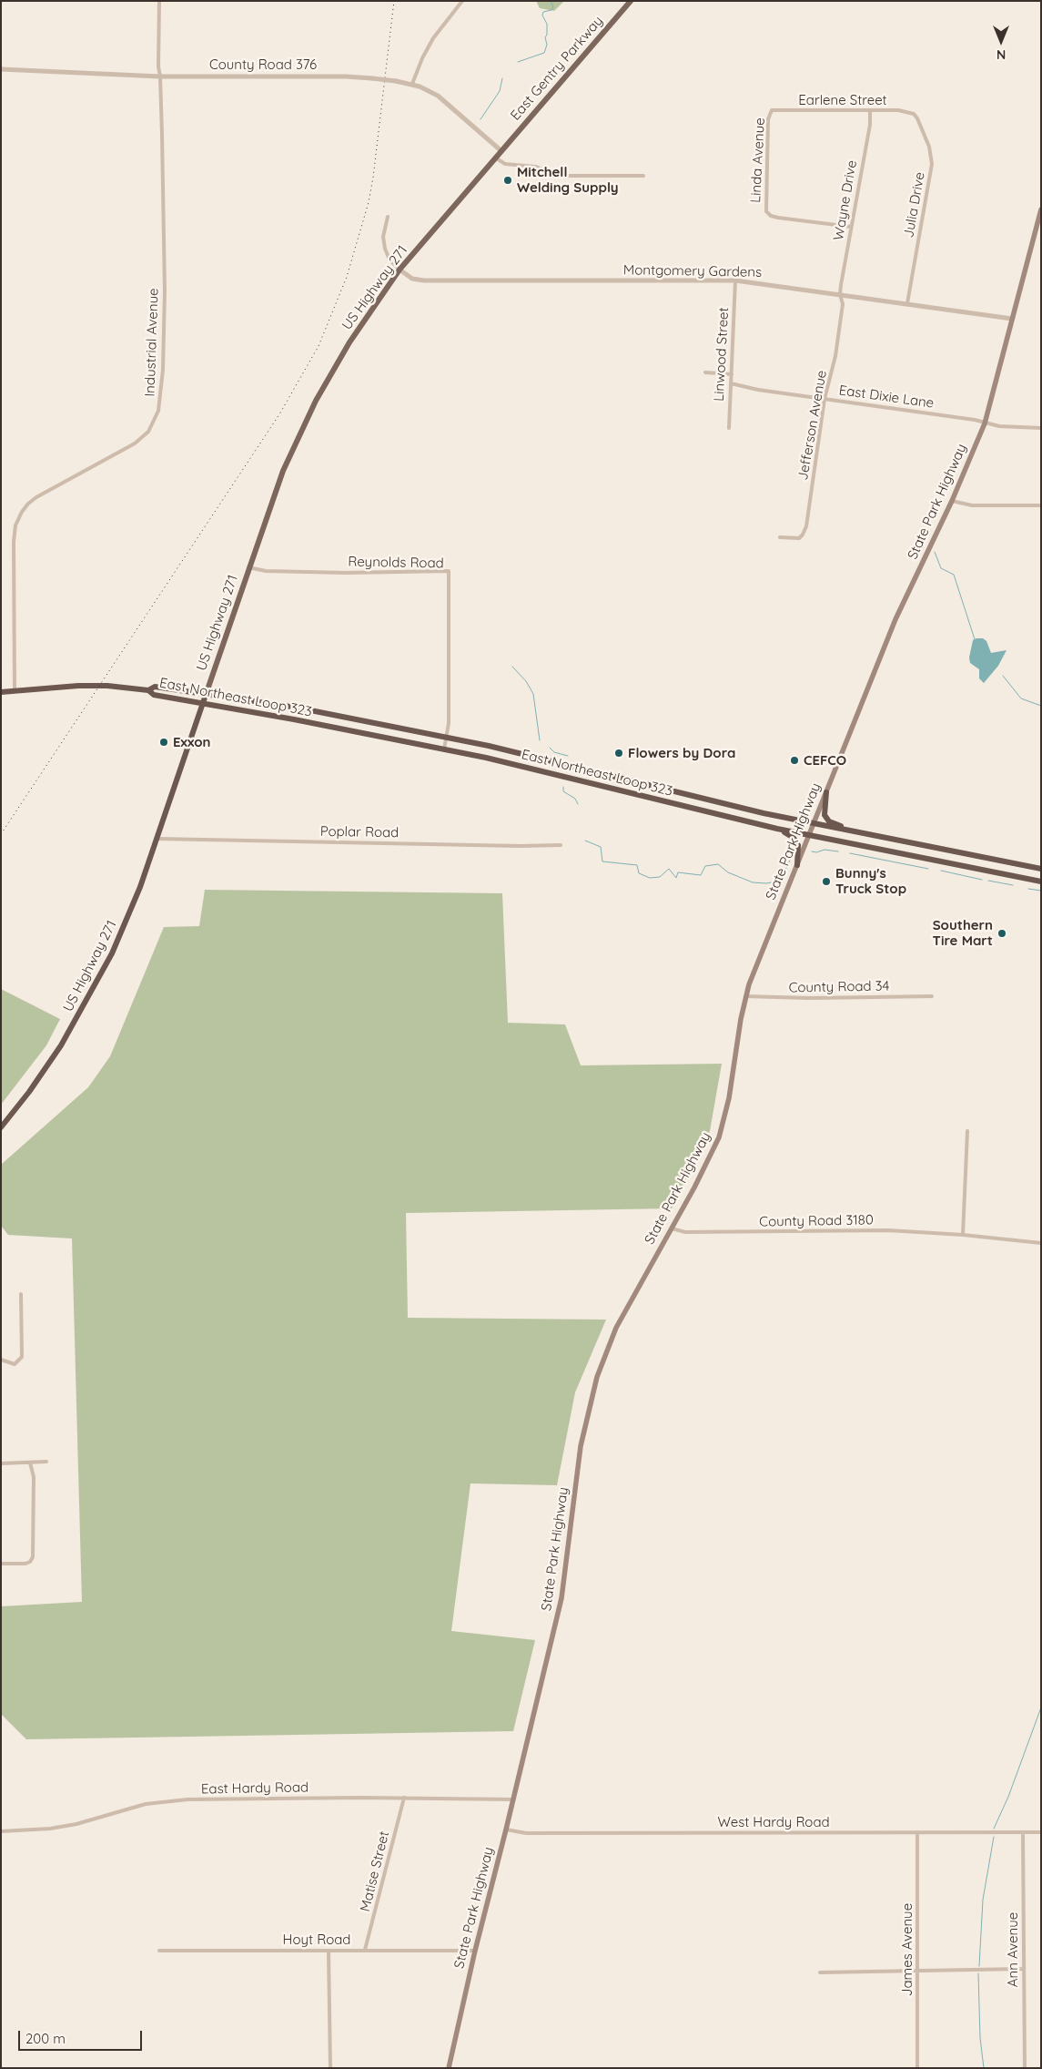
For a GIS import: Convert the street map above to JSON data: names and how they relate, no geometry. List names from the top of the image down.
{
  "streets": {
    "highway": ["US Highway 271", "East Northeast Loop 323"],
    "main road": ["East Gentry Parkway", "State Park Highway"],
    "street": [
      "County Road 376",
      "Earlene Street",
      "Linda Avenue",
      "Wayne Drive",
      "Julia Drive",
      "Montgomery Gardens",
      "Industrial Avenue",
      "Linwood Street",
      "East Dixie Lane",
      "Jefferson Avenue",
      "Reynolds Road",
      "Poplar Road",
      "County Road 34",
      "County Road 3180",
      "East Hardy Road",
      "West Hardy Road",
      "Matise Street",
      "Hoyt Road",
      "James Avenue",
      "Ann Avenue"
    ]
  },
  "crossings": [
    ["County Road 376", "East Gentry Parkway"],
    ["County Road 376", "US Highway 271"],
    ["County Road 376", "Industrial Avenue"],
    ["East Gentry Parkway", "US Highway 271"],
    ["Earlene Street", "Linda Avenue"],
    ["Earlene Street", "Wayne Drive"],
    ["Earlene Street", "Julia Drive"],
    ["Linda Avenue", "Wayne Drive"],
    ["Wayne Drive", "Montgomery Gardens"],
    ["Wayne Drive", "Jefferson Avenue"],
    ["Julia Drive", "Montgomery Gardens"],
    ["Montgomery Gardens", "US Highway 271"],
    ["Montgomery Gardens", "Linwood Street"],
    ["Montgomery Gardens", "Jefferson Avenue"],
    ["Montgomery Gardens", "State Park Highway"],
    ["US Highway 271", "Reynolds Road"],
    ["US Highway 271", "East Northeast Loop 323"],
    ["US Highway 271", "Poplar Road"],
    ["Industrial Avenue", "East Northeast Loop 323"],
    ["Linwood Street", "East Dixie Lane"],
    ["East Dixie Lane", "Jefferson Avenue"],
    ["East Dixie Lane", "State Park Highway"],
    ["State Park Highway", "East Northeast Loop 323"],
    ["State Park Highway", "County Road 34"],
    ["State Park Highway", "County Road 3180"],
    ["State Park Highway", "East Hardy Road"],
    ["State Park Highway", "West Hardy Road"],
    ["State Park Highway", "Hoyt Road"],
    ["Reynolds Road", "East Northeast Loop 323"],
    ["East Hardy Road", "Matise Street"],
    ["West Hardy Road", "James Avenue"],
    ["West Hardy Road", "Ann Avenue"],
    ["Matise Street", "Hoyt Road"]
  ],
  "places": [
    "Mitchell Welding Supply",
    "Exxon",
    "Flowers by Dora",
    "CEFCO",
    "Bunny's Truck Stop",
    "Southern Tire Mart"
  ],
  "scale_bar": "200 m",
  "north": "bottom"
}
